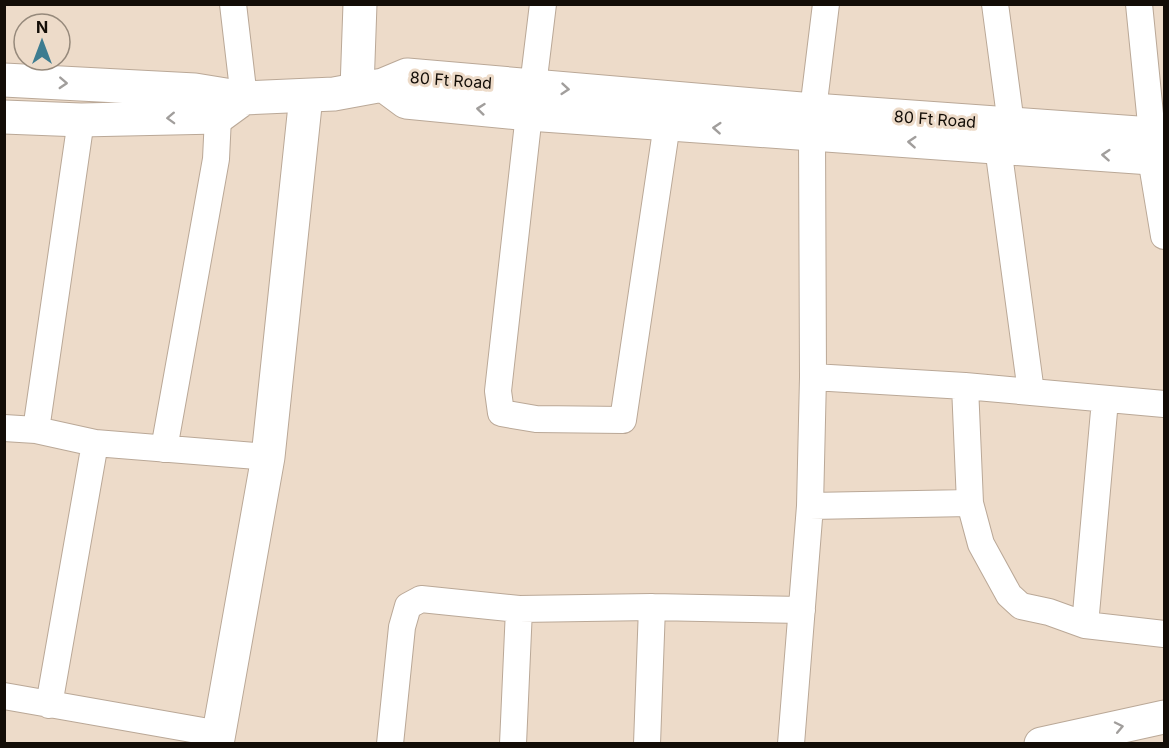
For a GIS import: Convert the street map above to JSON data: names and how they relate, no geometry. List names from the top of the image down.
{
  "streets": {
    "main road": ["80 Ft Road"]
  },
  "north": "top"
}
